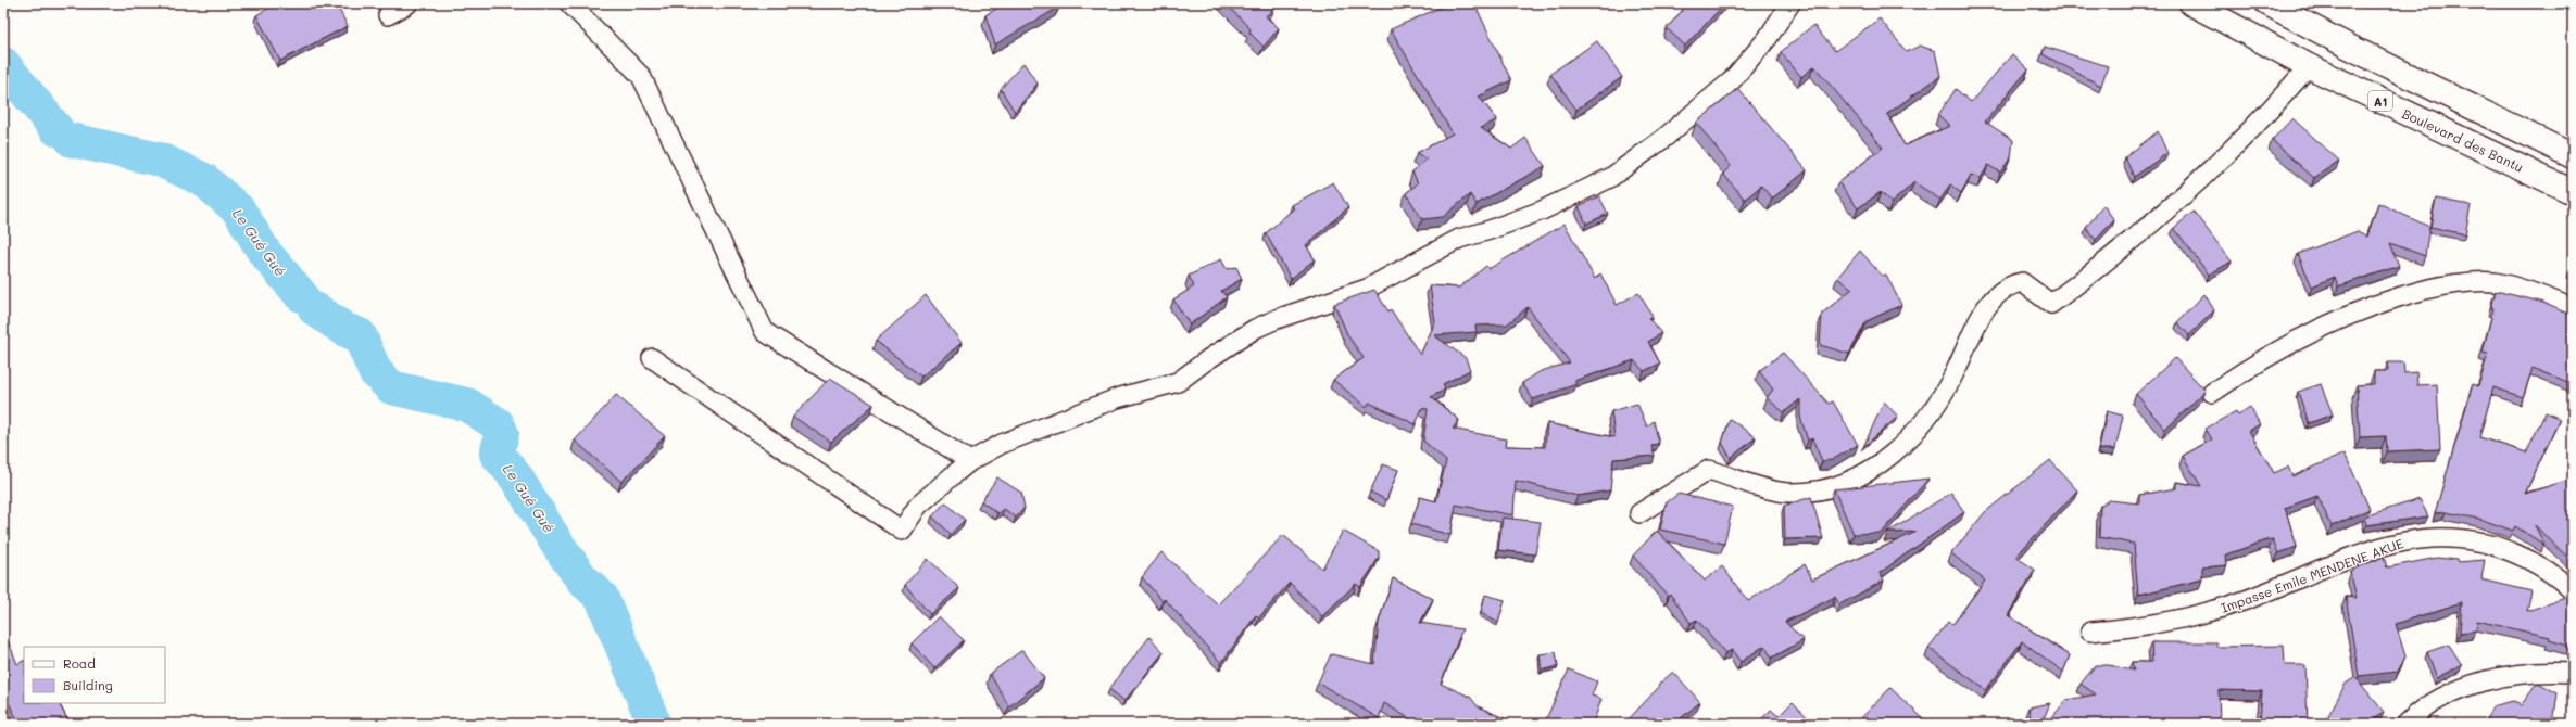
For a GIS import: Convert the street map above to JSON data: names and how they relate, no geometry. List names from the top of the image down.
{
  "streets": {
    "highway": ["A1", "Boulevard des Bantu"],
    "street": ["Impasse Emile MENDENE AKUE"]
  },
  "water": ["Le Gué Gué"],
  "legend": ["Road", "Building"]
}
